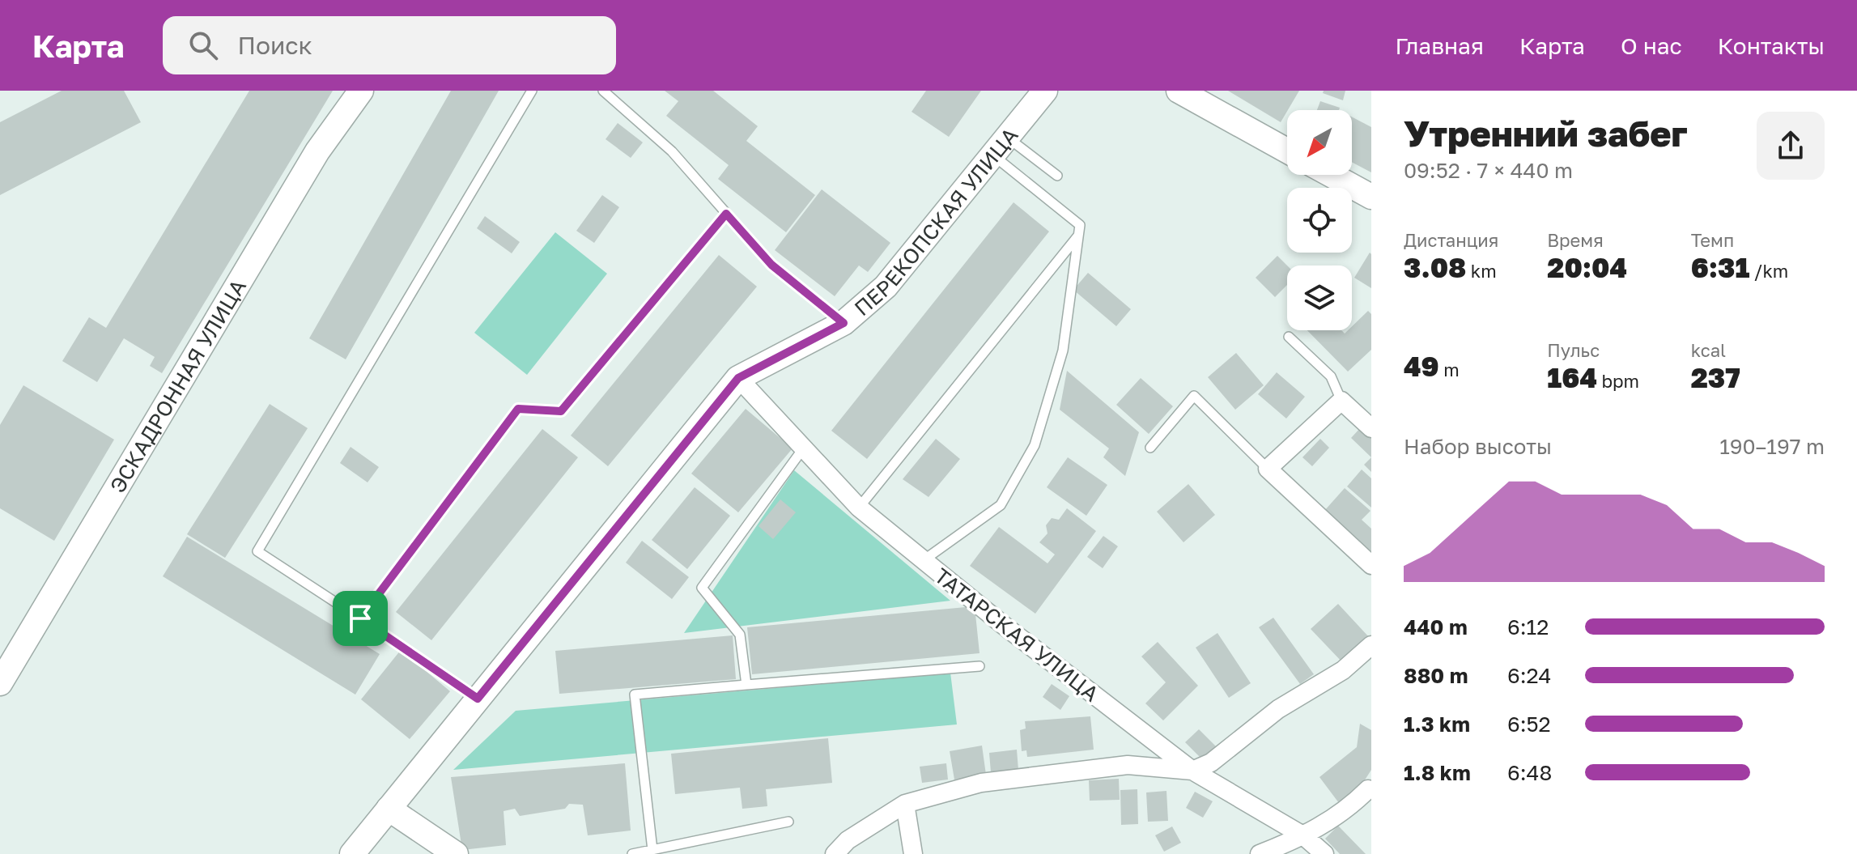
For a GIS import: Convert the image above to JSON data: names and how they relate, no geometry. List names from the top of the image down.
{
  "streets": {
    "main road": ["ПЕРЕКОПСКАЯ УЛИЦА", "ЭСКАДРОННАЯ УЛИЦА"],
    "street": ["ТАТАРСКАЯ УЛИЦА"]
  },
  "crossings": [
    ["ПЕРЕКОПСКАЯ УЛИЦА", "ТАТАРСКАЯ УЛИЦА"]
  ],
  "north": "bottom left",
  "page": {
    "header": "Карта",
    "search": "Поиск",
    "nav": [
      "Главная",
      "Карта",
      "О нас",
      "Контакты"
    ],
    "heading": ["Утренний забег", "09:52 · 7 × 440 m"],
    "stats": [
      ["Дистанция", "3.08 km"],
      ["Время", "20:04"],
      ["Темп", "6:31 /km"],
      ["49 m"],
      ["Пульс", "164 bpm"],
      ["kcal", "237"]
    ],
    "chart": ["Набор высоты", "190–197 m"],
    "list": [
      {
        "name": "440 m",
        "note": "6:12"
      },
      {
        "name": "880 m",
        "note": "6:24"
      },
      {
        "name": "1.3 km",
        "note": "6:52"
      },
      {
        "name": "1.8 km",
        "note": "6:48"
      }
    ]
  }
}
